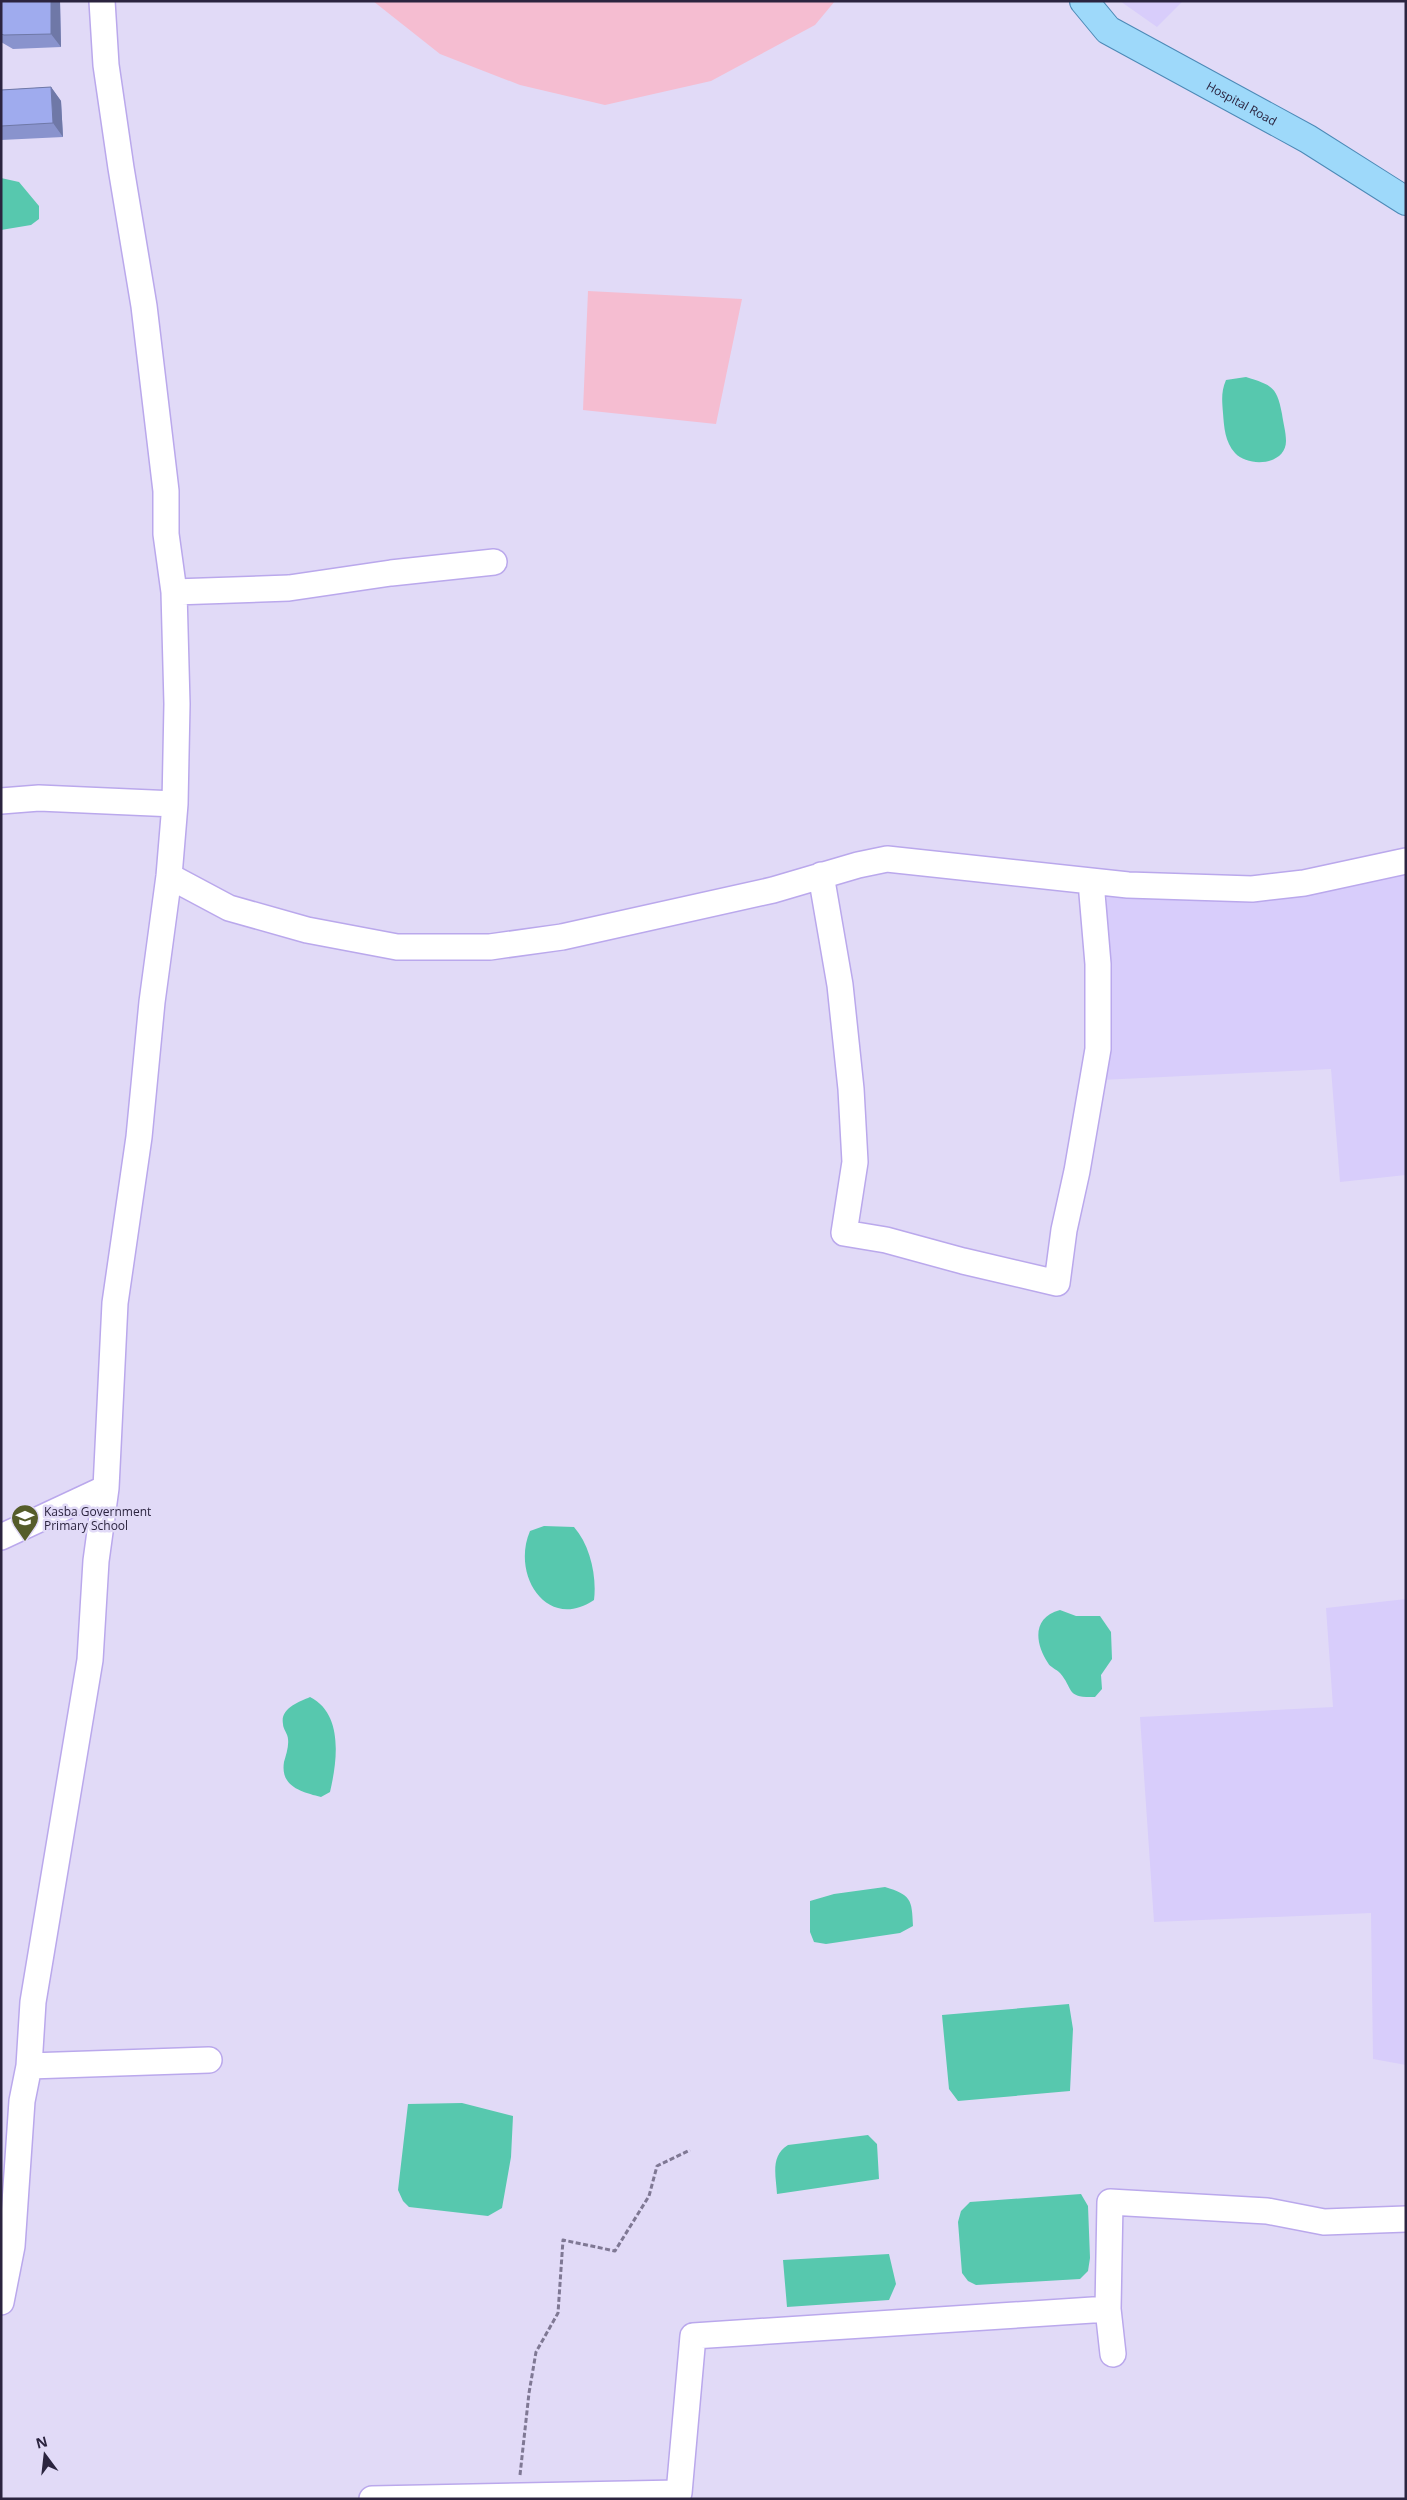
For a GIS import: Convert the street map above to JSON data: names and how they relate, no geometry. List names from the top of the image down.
{
  "streets": {
    "main road": ["Hospital Road"]
  },
  "places": {
    "school or university": ["Kasba Government Primary School"]
  },
  "north": "top"
}
